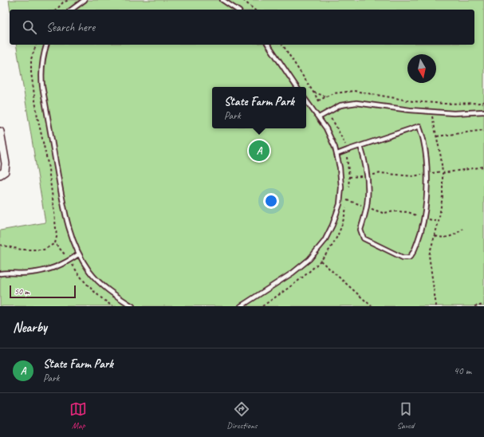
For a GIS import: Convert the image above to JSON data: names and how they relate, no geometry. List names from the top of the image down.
{
  "scale_bar": "50 m",
  "north": "bottom",
  "page": {
    "search": "Search here",
    "popup": ["State Farm Park", "Park"],
    "pins": "A",
    "scale": "50 m",
    "heading": "Nearby",
    "list": [
      {
        "mark": "A",
        "name": "State Farm Park",
        "note": "Park",
        "value": "40 m"
      }
    ],
    "nav": ["Map", "Directions", "Saved"]
  }
}
